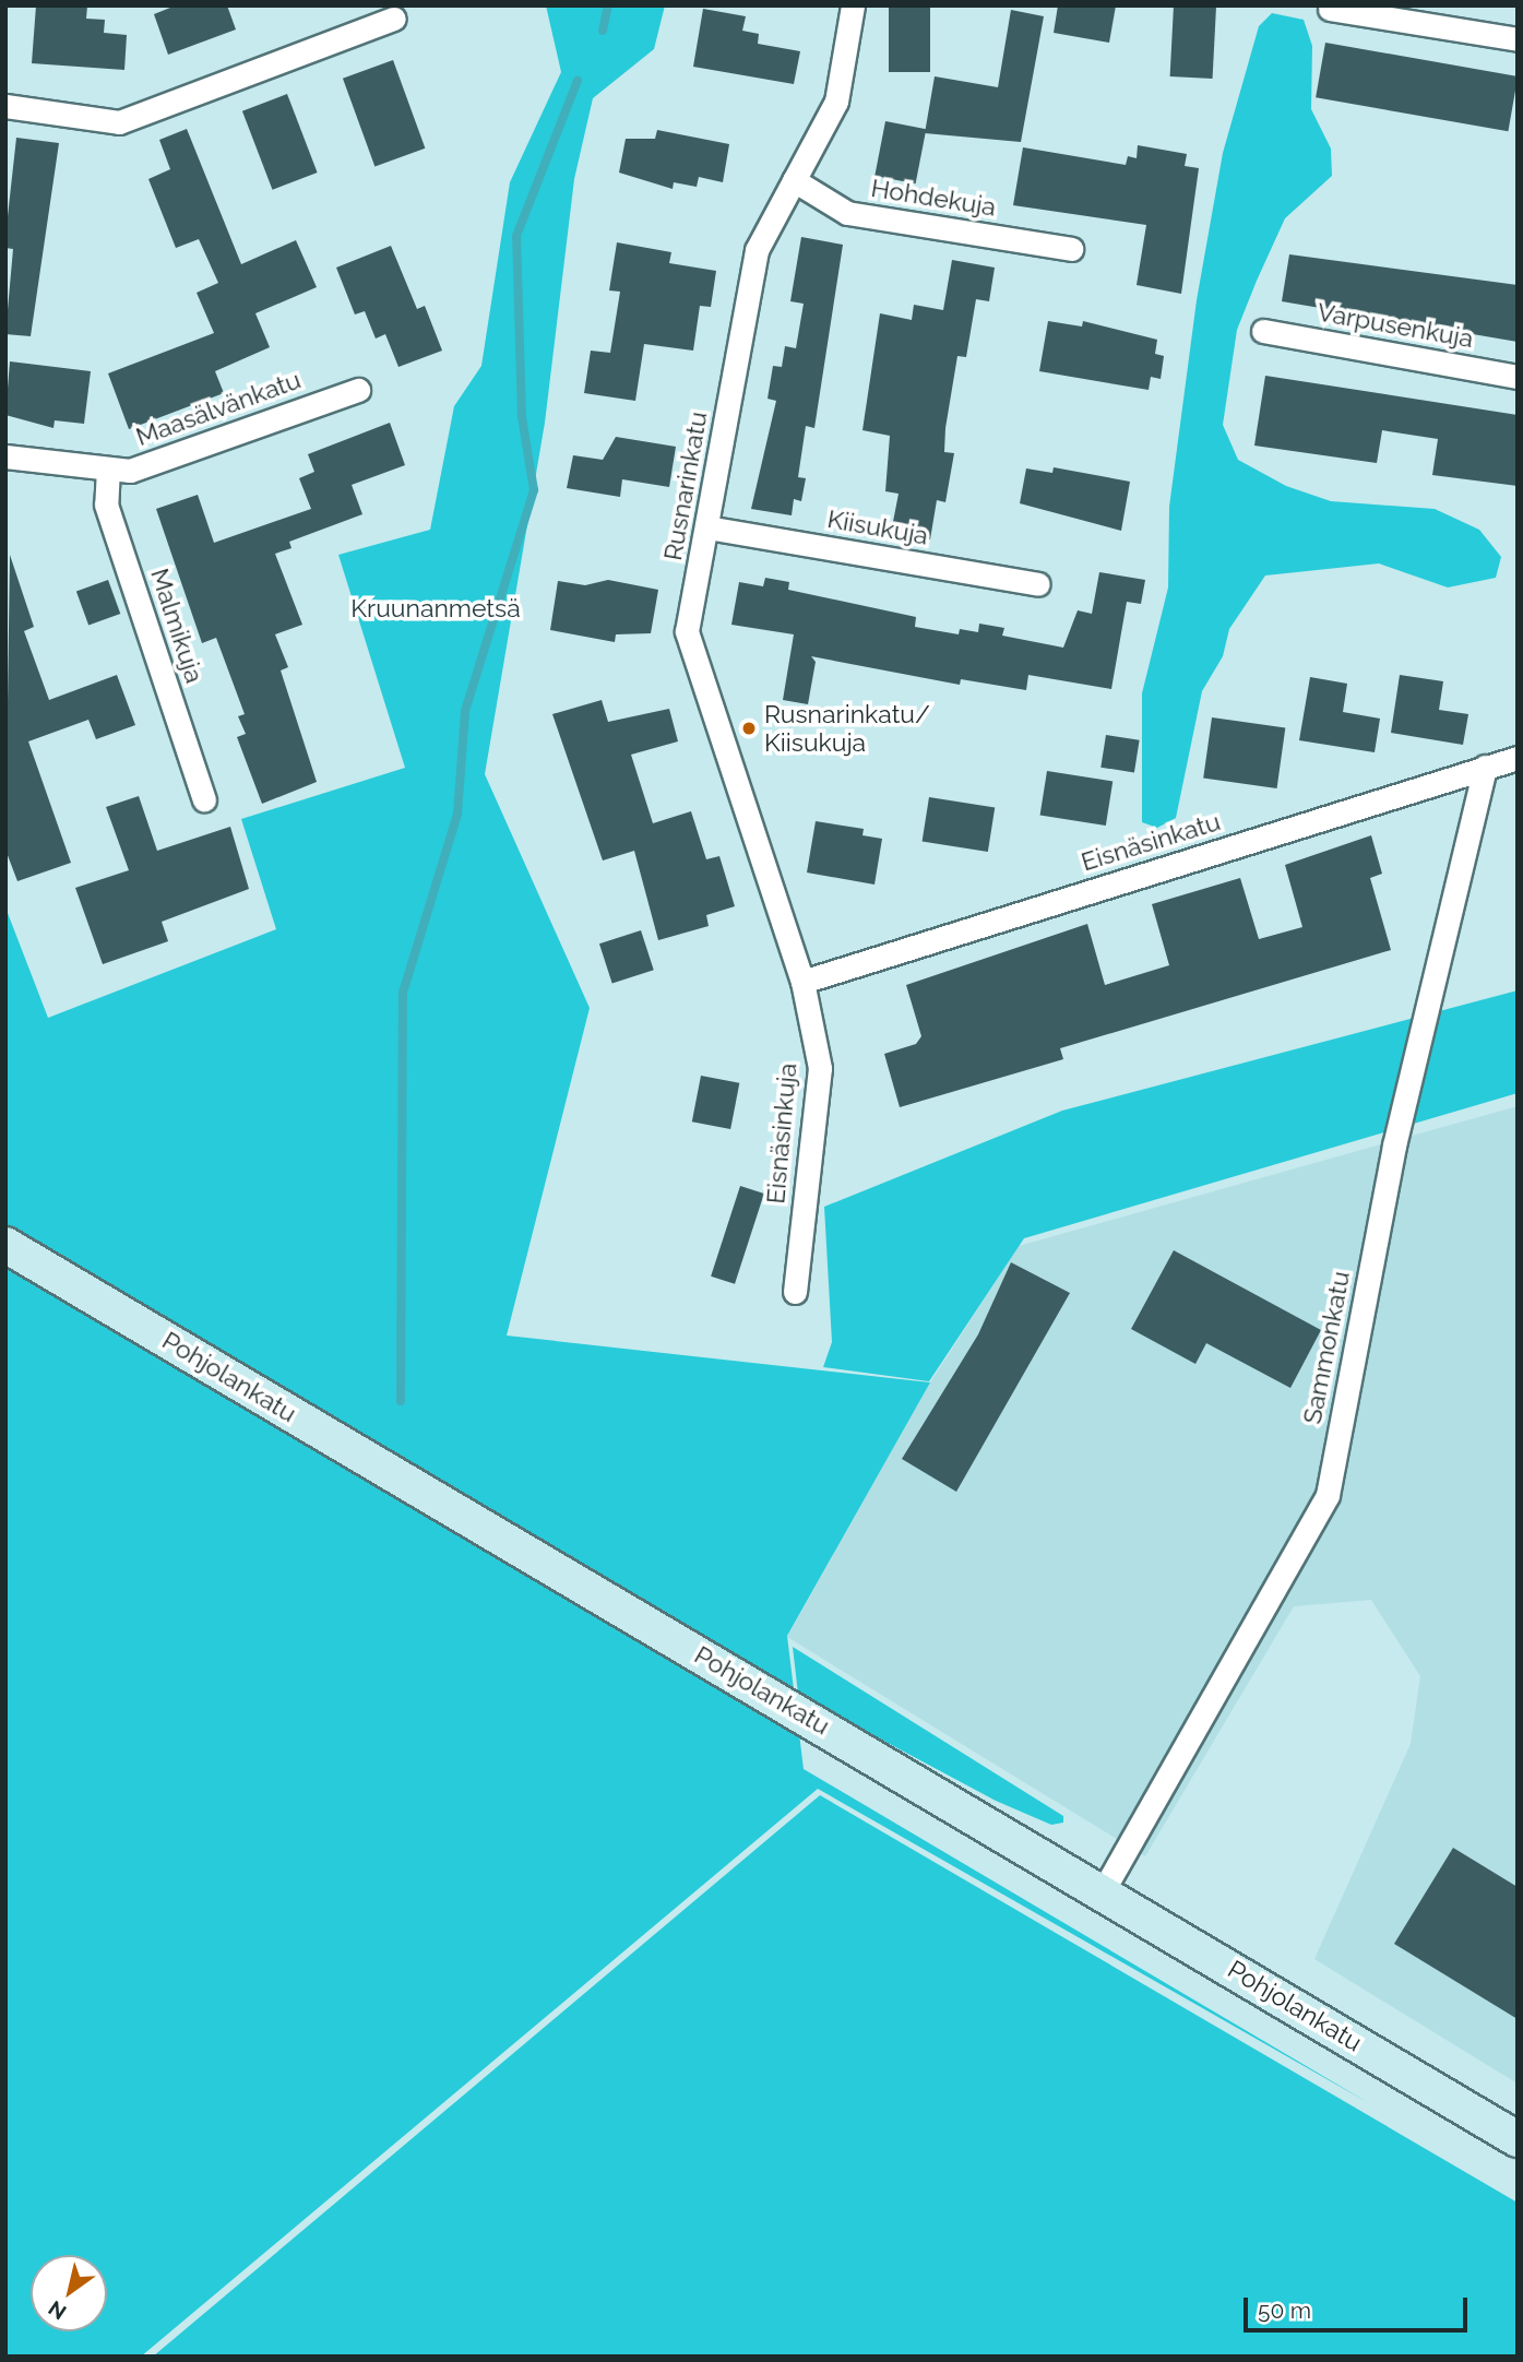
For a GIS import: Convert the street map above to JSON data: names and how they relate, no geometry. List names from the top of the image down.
{
  "streets": {
    "main road": ["Pohjolankatu"],
    "street": [
      "Hohdekuja",
      "Varpusenkuja",
      "Maasälvänkatu",
      "Rusnarinkatu",
      "Kiisukuja",
      "Malmikuja",
      "Eisnäsinkatu",
      "Eisnäsinkuja",
      "Sammonkatu"
    ]
  },
  "crossings": [
    ["Hohdekuja", "Rusnarinkatu"],
    ["Maasälvänkatu", "Malmikuja"],
    ["Rusnarinkatu", "Kiisukuja"],
    ["Rusnarinkatu", "Eisnäsinkatu"],
    ["Rusnarinkatu", "Eisnäsinkuja"],
    ["Eisnäsinkatu", "Eisnäsinkuja"],
    ["Eisnäsinkatu", "Sammonkatu"],
    ["Sammonkatu", "Pohjolankatu"]
  ],
  "parks": ["Kruunanmetsä"],
  "places": ["Rusnarinkatu/ Kiisukuja"],
  "scale_bar": "50 m",
  "north": "bottom left"
}
